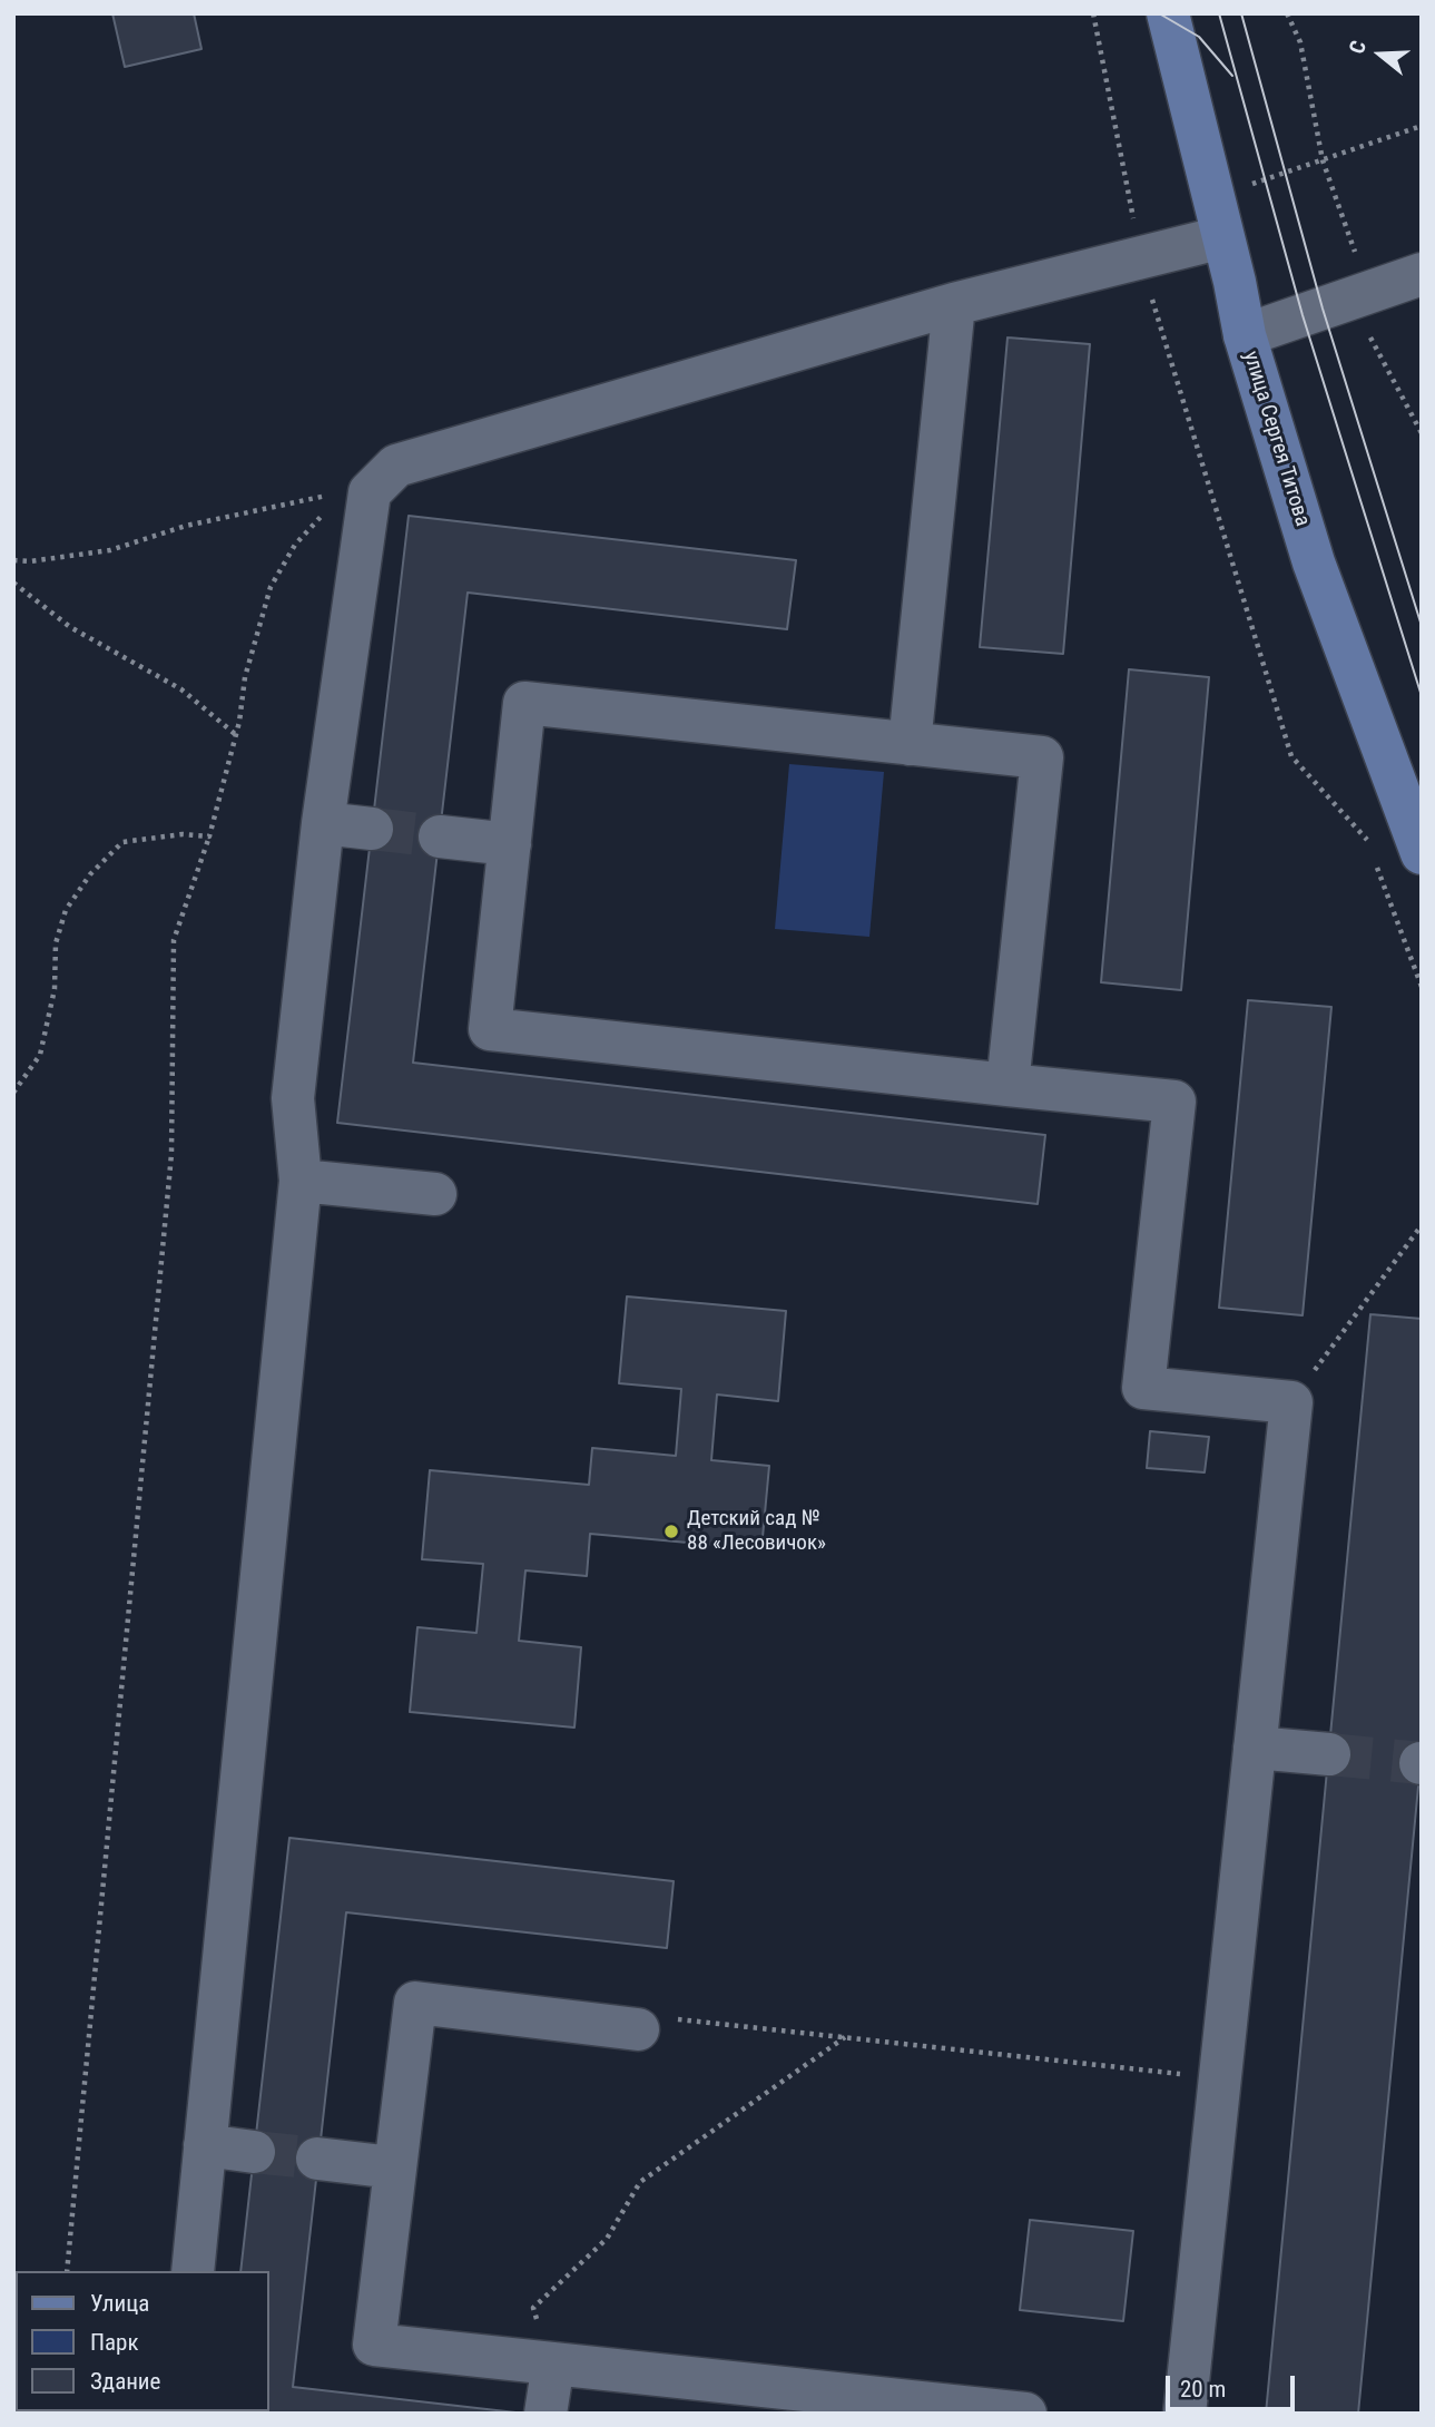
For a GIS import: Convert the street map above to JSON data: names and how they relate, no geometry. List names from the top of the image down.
{
  "streets": {
    "main road": ["улица Сергея Титова"]
  },
  "places": ["Детский сад № 88 «Лесовичок»"],
  "legend": ["Улица", "Парк", "Здание"],
  "scale_bar": "20 m",
  "north": "left"
}
